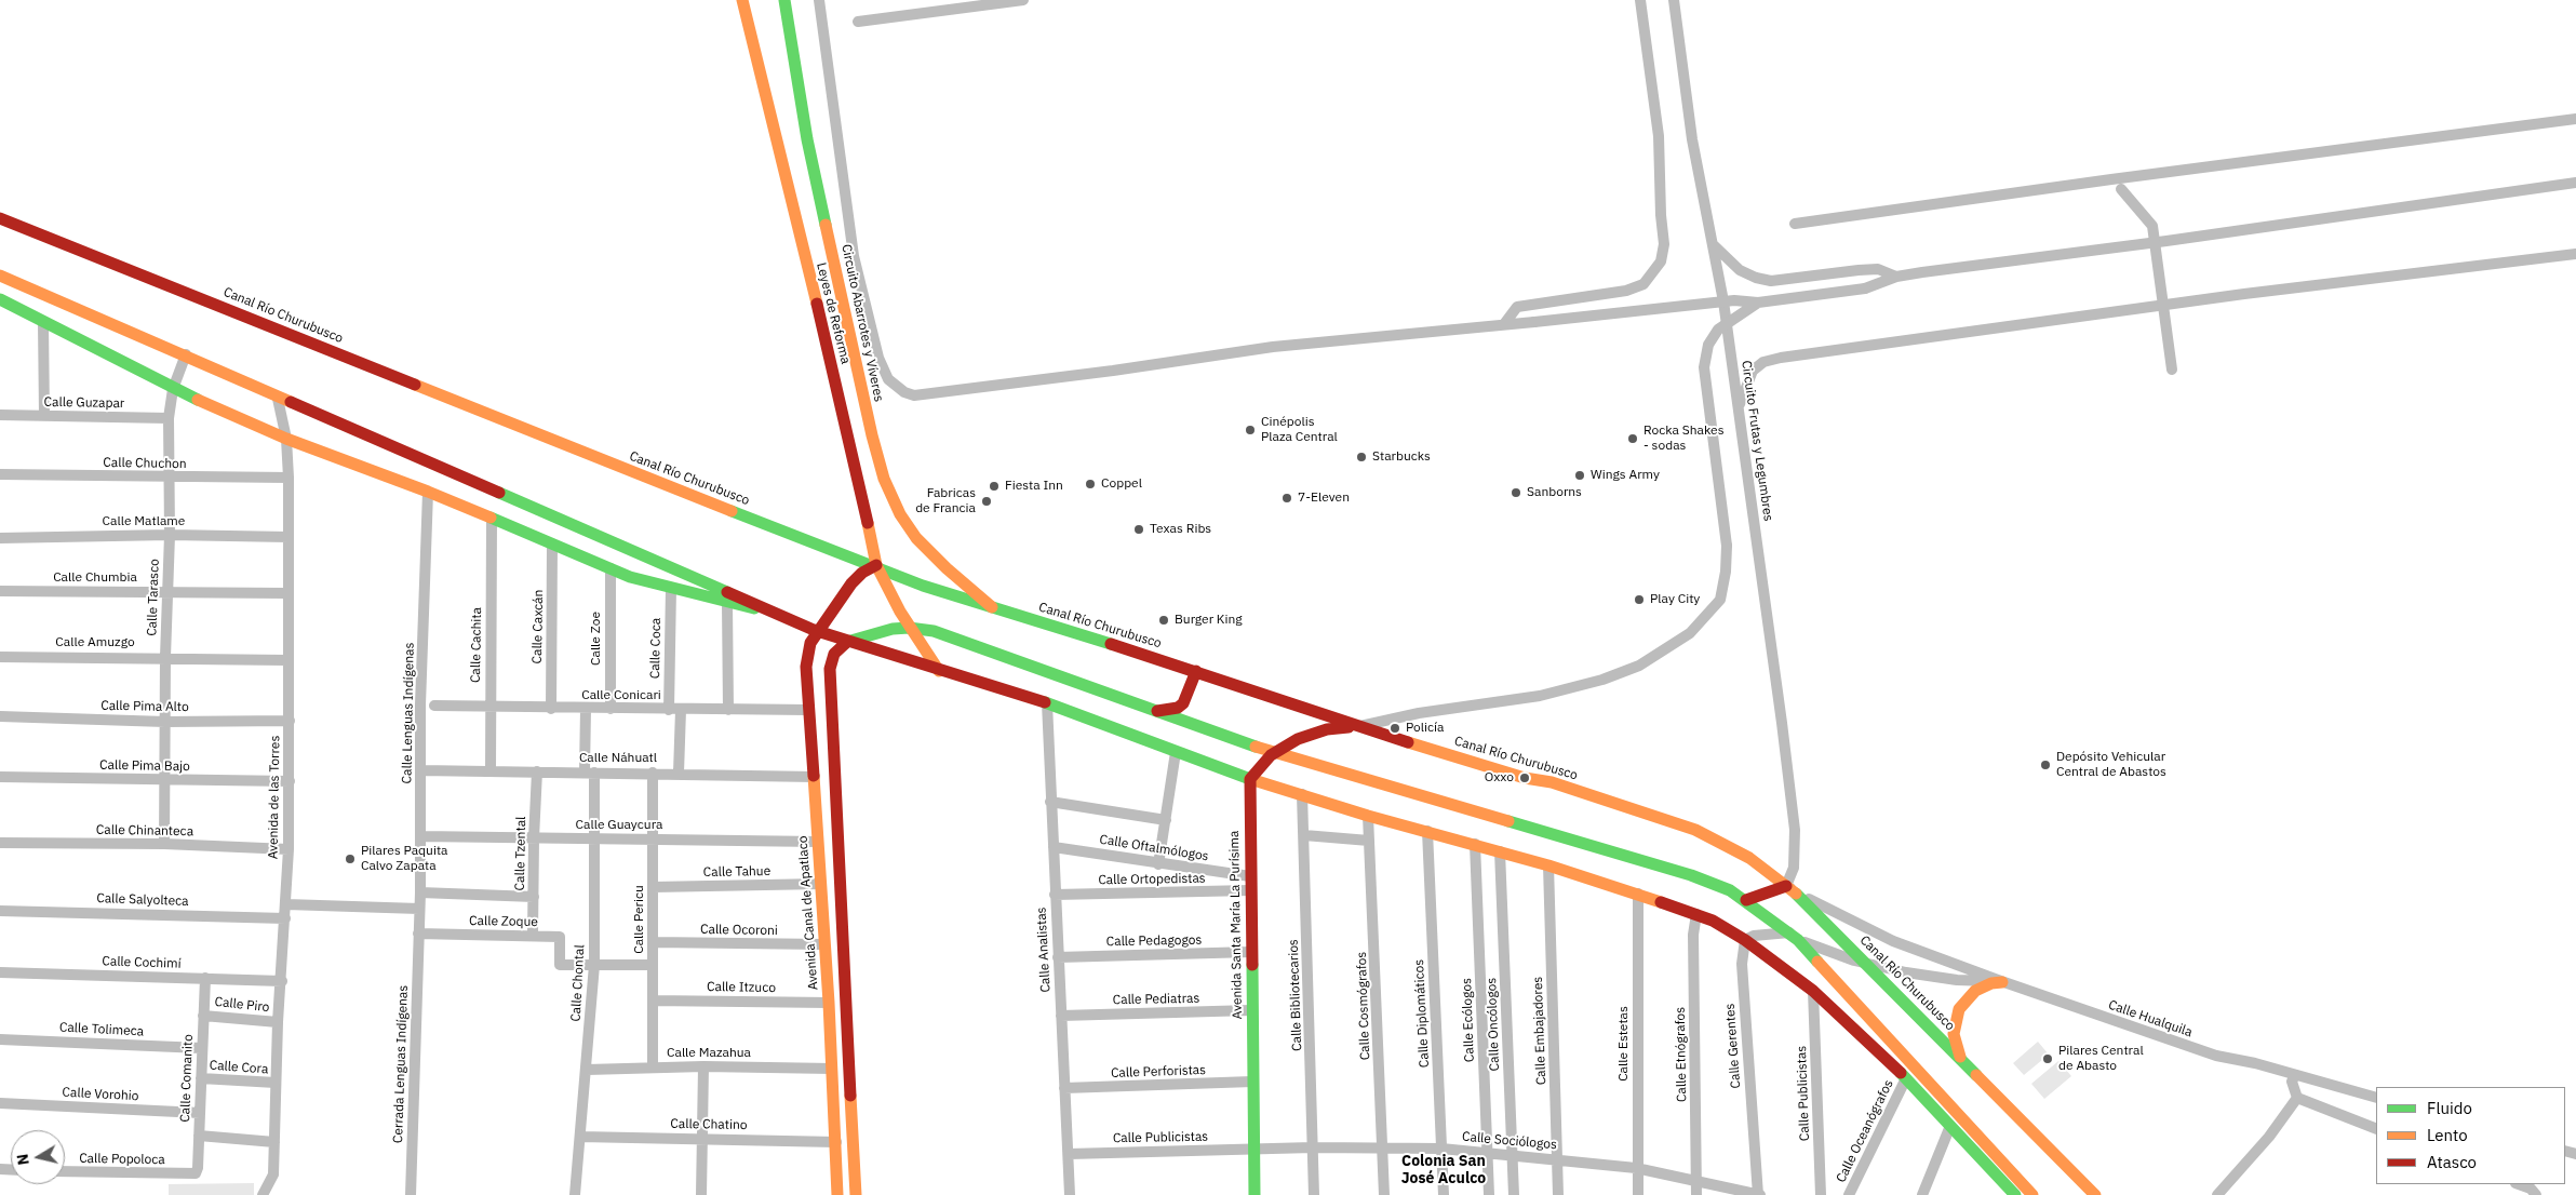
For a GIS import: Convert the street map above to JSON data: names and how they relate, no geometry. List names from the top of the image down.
{
  "streets": {
    "main road": [
      "Leyes de Reforma",
      "Canal Río Churubusco",
      "Circuito Abarrotes y Víveres",
      "Avenida Canal de Apatlaco",
      "Avenida Santa María La Purísima"
    ],
    "street": [
      "Calle Guzapar",
      "Circuito Frutas y Legumbres",
      "Calle Chuchon",
      "Calle Matlame",
      "Calle Chumbia",
      "Calle Tarasco",
      "Calle Caxcán",
      "Calle Zoe",
      "Calle Amuzgo",
      "Calle Cachita",
      "Calle Coca",
      "Calle Conicari",
      "Calle Pima Alto",
      "Calle Lenguas Indígenas",
      "Calle Náhuatl",
      "Calle Pima Bajo",
      "Avenida de las Torres",
      "Calle Guaycura",
      "Calle Chinanteca",
      "Calle Oftalmólogos",
      "Calle Tzental",
      "Calle Tahue",
      "Calle Ortopedistas",
      "Calle Salyolteca",
      "Calle Pericu",
      "Calle Zoque",
      "Calle Ocoroni",
      "Calle Pedagogos",
      "Calle Analistas",
      "Calle Cochimí",
      "Calle Chontal",
      "Calle Itzuco",
      "Calle Bibliotecarios",
      "Calle Pediatras",
      "Calle Piro",
      "Calle Cosmógrafos",
      "Calle Diplomáticos",
      "Calle Hualquila",
      "Calle Ecólogos",
      "Calle Oncólogos",
      "Calle Tolimeca",
      "Calle Embajadores",
      "Calle Estetas",
      "Calle Gerentes",
      "Calle Mazahua",
      "Calle Etnógrafos",
      "Cerrada Lenguas Indígenas",
      "Calle Cora",
      "Calle Perforistas",
      "Calle Comanito",
      "Calle Publicistas",
      "Calle Vorohio",
      "Calle Chatino",
      "Calle Oceanógrafos",
      "Calle Sociólogos",
      "Calle Popoloca"
    ]
  },
  "crossings": [
    ["Leyes de Reforma", "Canal Río Churubusco"],
    ["Leyes de Reforma", "Avenida Canal de Apatlaco"],
    ["Canal Río Churubusco", "Circuito Abarrotes y Víveres"],
    ["Canal Río Churubusco", "Circuito Frutas y Legumbres"],
    ["Canal Río Churubusco", "Avenida Canal de Apatlaco"],
    ["Canal Río Churubusco", "Calle Hualquila"],
    ["Calle Guzapar", "Calle Tarasco"],
    ["Circuito Frutas y Legumbres", "Calle Hualquila"],
    ["Calle Chuchon", "Calle Tarasco"],
    ["Calle Chuchon", "Avenida de las Torres"],
    ["Calle Matlame", "Calle Tarasco"],
    ["Calle Matlame", "Avenida de las Torres"],
    ["Calle Chumbia", "Calle Tarasco"],
    ["Calle Chumbia", "Avenida de las Torres"],
    ["Calle Tarasco", "Calle Amuzgo"],
    ["Calle Tarasco", "Calle Pima Alto"],
    ["Calle Tarasco", "Calle Pima Bajo"],
    ["Calle Tarasco", "Calle Chinanteca"],
    ["Calle Caxcán", "Calle Conicari"],
    ["Calle Zoe", "Calle Conicari"],
    ["Calle Amuzgo", "Avenida de las Torres"],
    ["Calle Cachita", "Calle Conicari"],
    ["Calle Cachita", "Calle Náhuatl"],
    ["Calle Coca", "Calle Conicari"],
    ["Calle Conicari", "Avenida Canal de Apatlaco"],
    ["Calle Pima Alto", "Avenida de las Torres"],
    ["Calle Lenguas Indígenas", "Calle Náhuatl"],
    ["Calle Lenguas Indígenas", "Calle Guaycura"],
    ["Calle Lenguas Indígenas", "Calle Zoque"],
    ["Calle Lenguas Indígenas", "Cerrada Lenguas Indígenas"],
    ["Calle Náhuatl", "Calle Tzental"],
    ["Calle Náhuatl", "Avenida Canal de Apatlaco"],
    ["Calle Náhuatl", "Calle Pericu"],
    ["Calle Náhuatl", "Calle Chontal"],
    ["Calle Pima Bajo", "Avenida de las Torres"],
    ["Avenida de las Torres", "Calle Chinanteca"],
    ["Avenida de las Torres", "Calle Salyolteca"],
    ["Avenida de las Torres", "Calle Cochimí"],
    ["Avenida de las Torres", "Calle Piro"],
    ["Avenida de las Torres", "Calle Cora"],
    ["Calle Guaycura", "Calle Tzental"],
    ["Calle Guaycura", "Avenida Canal de Apatlaco"],
    ["Calle Guaycura", "Calle Pericu"],
    ["Calle Guaycura", "Calle Chontal"],
    ["Calle Oftalmólogos", "Avenida Santa María La Purísima"],
    ["Calle Oftalmólogos", "Calle Analistas"],
    ["Calle Tzental", "Calle Zoque"],
    ["Calle Tahue", "Avenida Canal de Apatlaco"],
    ["Calle Tahue", "Calle Pericu"],
    ["Calle Ortopedistas", "Avenida Santa María La Purísima"],
    ["Calle Ortopedistas", "Calle Analistas"],
    ["Avenida Canal de Apatlaco", "Calle Ocoroni"],
    ["Avenida Canal de Apatlaco", "Calle Itzuco"],
    ["Avenida Canal de Apatlaco", "Calle Mazahua"],
    ["Avenida Canal de Apatlaco", "Calle Chatino"],
    ["Calle Pericu", "Calle Ocoroni"],
    ["Calle Pericu", "Calle Itzuco"],
    ["Calle Pericu", "Calle Mazahua"],
    ["Calle Zoque", "Calle Chontal"],
    ["Calle Zoque", "Cerrada Lenguas Indígenas"],
    ["Avenida Santa María La Purísima", "Calle Pedagogos"],
    ["Avenida Santa María La Purísima", "Calle Pediatras"],
    ["Avenida Santa María La Purísima", "Calle Perforistas"],
    ["Avenida Santa María La Purísima", "Calle Publicistas"],
    ["Avenida Santa María La Purísima", "Calle Sociólogos"],
    ["Calle Pedagogos", "Calle Analistas"],
    ["Calle Analistas", "Calle Pediatras"],
    ["Calle Analistas", "Calle Perforistas"],
    ["Calle Analistas", "Calle Publicistas"],
    ["Calle Cochimí", "Calle Comanito"],
    ["Calle Chontal", "Calle Mazahua"],
    ["Calle Chontal", "Calle Chatino"],
    ["Calle Bibliotecarios", "Calle Sociólogos"],
    ["Calle Piro", "Calle Comanito"],
    ["Calle Cosmógrafos", "Calle Sociólogos"],
    ["Calle Diplomáticos", "Calle Sociólogos"],
    ["Calle Ecólogos", "Calle Sociólogos"],
    ["Calle Oncólogos", "Calle Sociólogos"],
    ["Calle Tolimeca", "Calle Comanito"],
    ["Calle Embajadores", "Calle Sociólogos"],
    ["Calle Estetas", "Calle Sociólogos"],
    ["Calle Gerentes", "Calle Sociólogos"],
    ["Calle Etnógrafos", "Calle Sociólogos"],
    ["Calle Cora", "Calle Comanito"],
    ["Calle Comanito", "Calle Vorohio"],
    ["Calle Comanito", "Calle Popoloca"],
    ["Calle Publicistas", "Calle Sociólogos"]
  ],
  "districts": ["Colonia San José Aculco"],
  "places": [
    "Cinépolis Plaza Central",
    "Rocka Shakes - sodas",
    "Starbucks",
    "Wings Army",
    "Coppel",
    "Fiesta Inn",
    "Sanborns",
    "7-Eleven",
    "Fabricas de Francia",
    "Texas Ribs",
    "Play City",
    "Burger King",
    "Policía",
    "Depósito Vehicular Central de Abastos",
    "Oxxo",
    "Pilares Paquita Calvo Zapata",
    "Pilares Central de Abasto"
  ],
  "legend": ["Fluido", "Lento", "Atasco"],
  "north": "left"
}
